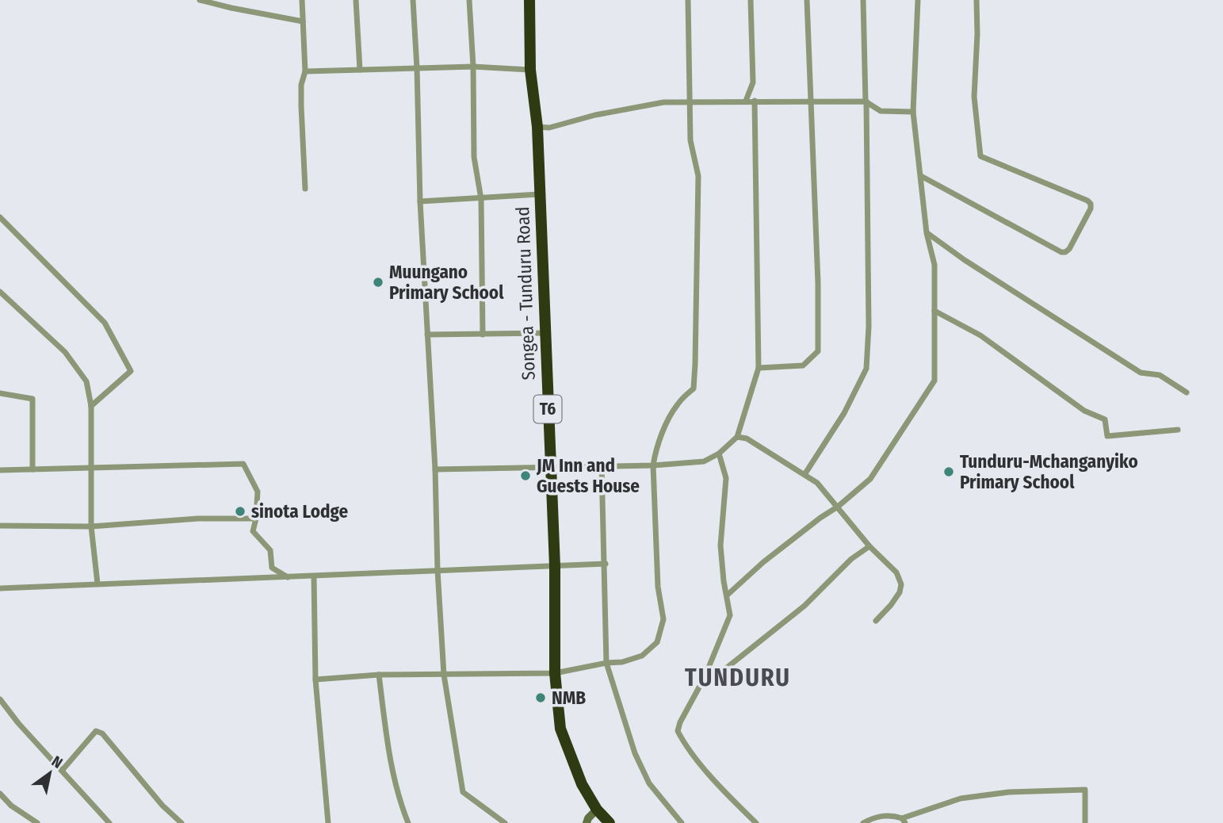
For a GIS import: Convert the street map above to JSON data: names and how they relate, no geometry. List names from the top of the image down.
{
  "streets": {
    "highway": ["Songea - Tunduru Road", "T6"]
  },
  "crossings": [
    ["Songea - Tunduru Road", "T6"]
  ],
  "districts": ["TUNDURU"],
  "places": [
    "Muungano Primary School",
    "Tunduru-Mchanganyiko Primary School",
    "JM Inn and Guests House",
    "sinota Lodge",
    "NMB"
  ],
  "north": "top right"
}
